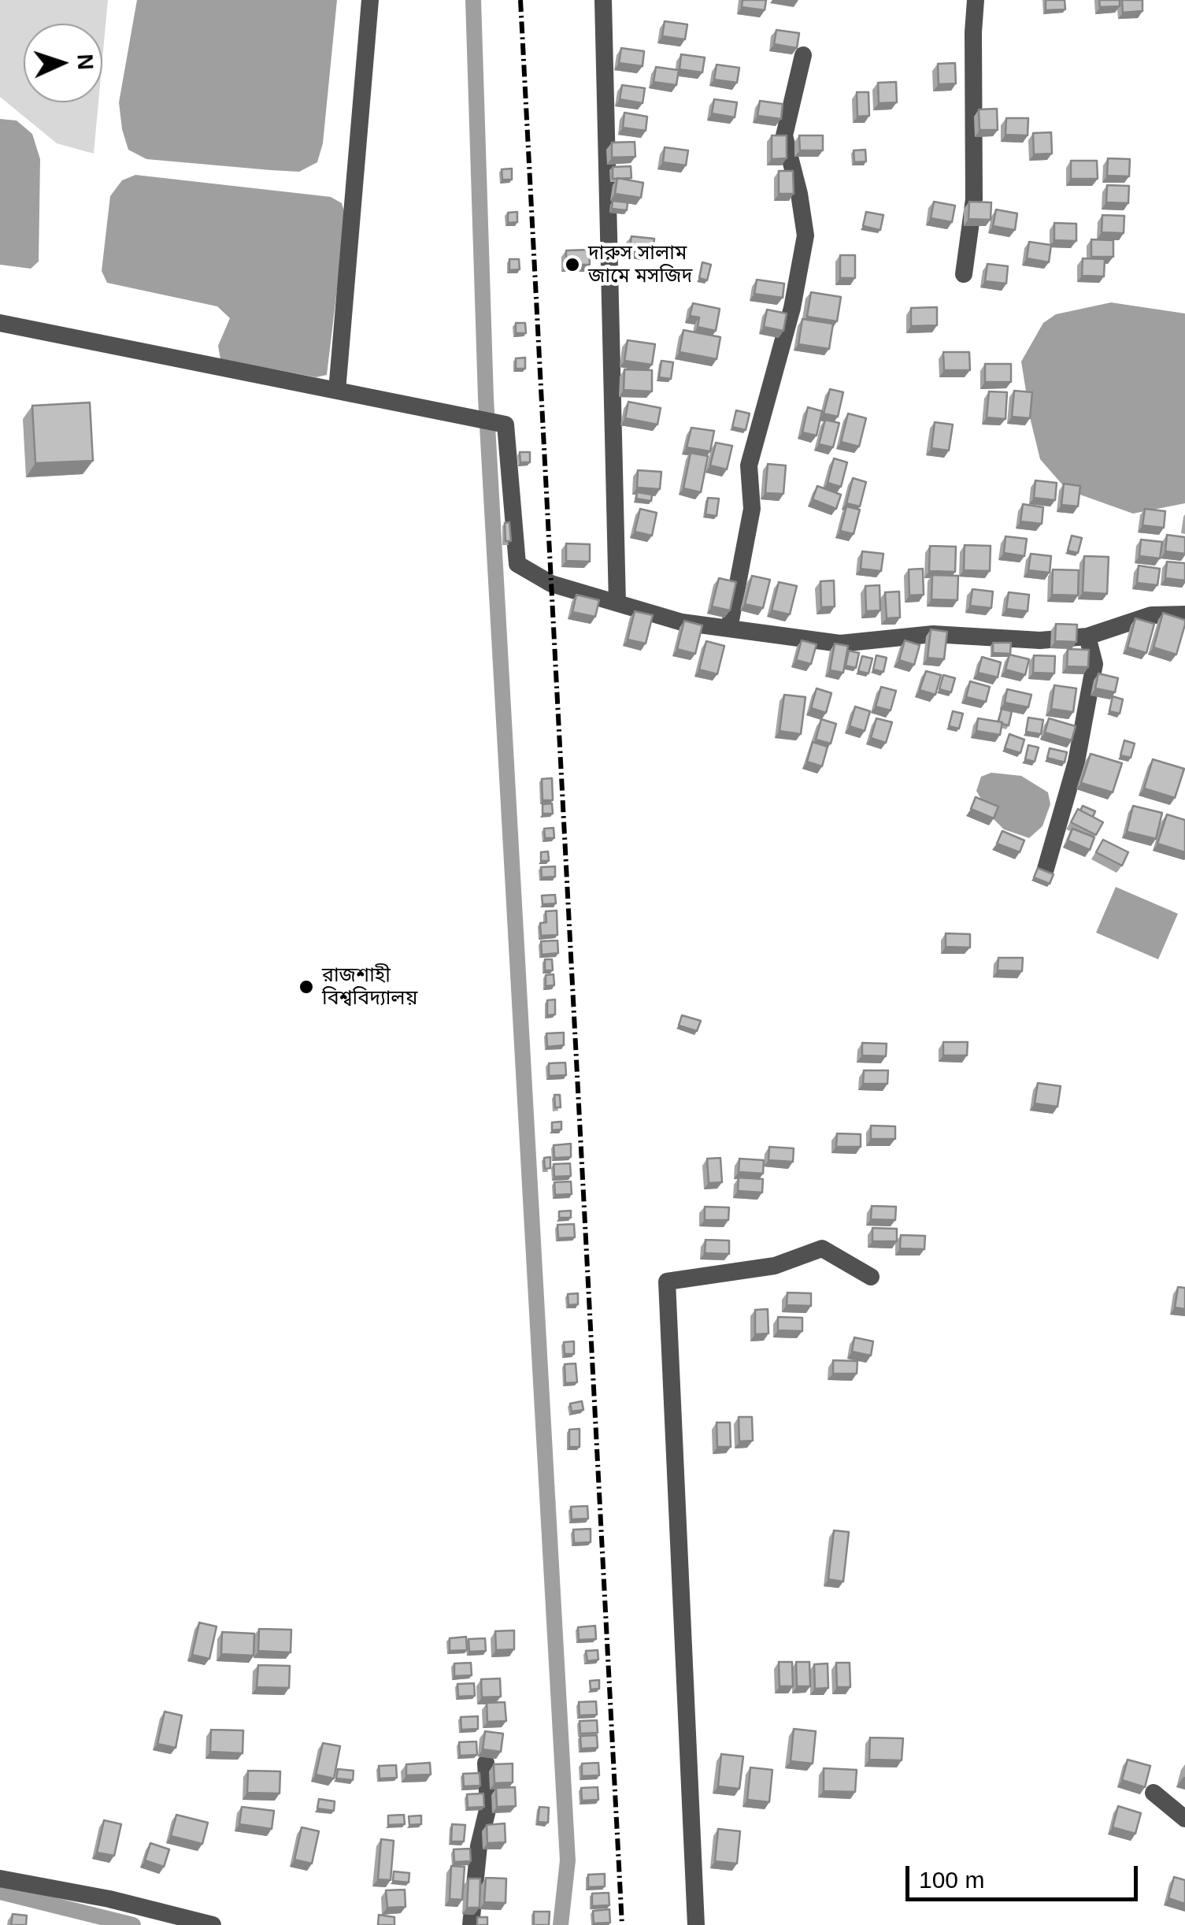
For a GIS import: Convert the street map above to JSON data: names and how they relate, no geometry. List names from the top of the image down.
{
  "places": ["দারুস সালাম জামে মসজিদ", "রাজশাহী বিশ্ববিদ্যালয়"],
  "scale_bar": "100 m",
  "north": "right"
}
